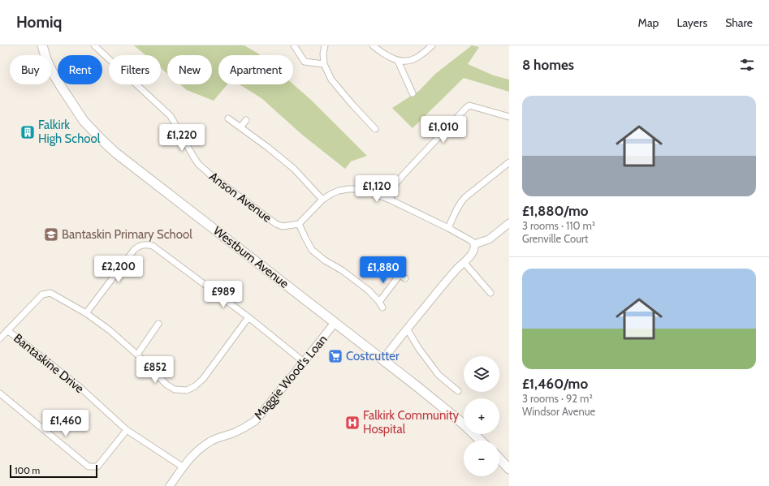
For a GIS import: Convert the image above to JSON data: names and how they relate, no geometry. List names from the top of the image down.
{
  "streets": {
    "main road": ["Westburn Avenue"],
    "street": ["Anson Avenue", "Bantaskine Drive", "Maggie Wood's Loan"]
  },
  "crossings": [
    ["Westburn Avenue", "Maggie Wood's Loan"],
    ["Bantaskine Drive", "Maggie Wood's Loan"]
  ],
  "places": {
    "building": ["Falkirk High School"],
    "school or university": ["Bantaskin Primary School"],
    "supermarket": ["Costcutter"],
    "hospital": ["Falkirk Community Hospital"]
  },
  "scale_bar": "100 m",
  "page": {
    "header": "Homiq",
    "nav": ["Map", "Layers", "Share"],
    "heading": "8 homes",
    "chip": [
      "Buy",
      "Rent",
      "Filters",
      "New",
      "Apartment"
    ],
    "list": [
      {
        "name": "£1,880/mo",
        "note": "3 rooms · 110 m² · Grenville Court"
      },
      {
        "name": "£1,460/mo",
        "note": "3 rooms · 92 m² · Windsor Avenue"
      }
    ],
    "price": [
      "£1,010",
      "£1,220",
      "£1,120",
      "£2,200",
      "£1,880",
      "£989",
      "£852",
      "£1,460"
    ],
    "map_buttons": ["+", "−"],
    "scale": "100 m"
  }
}
